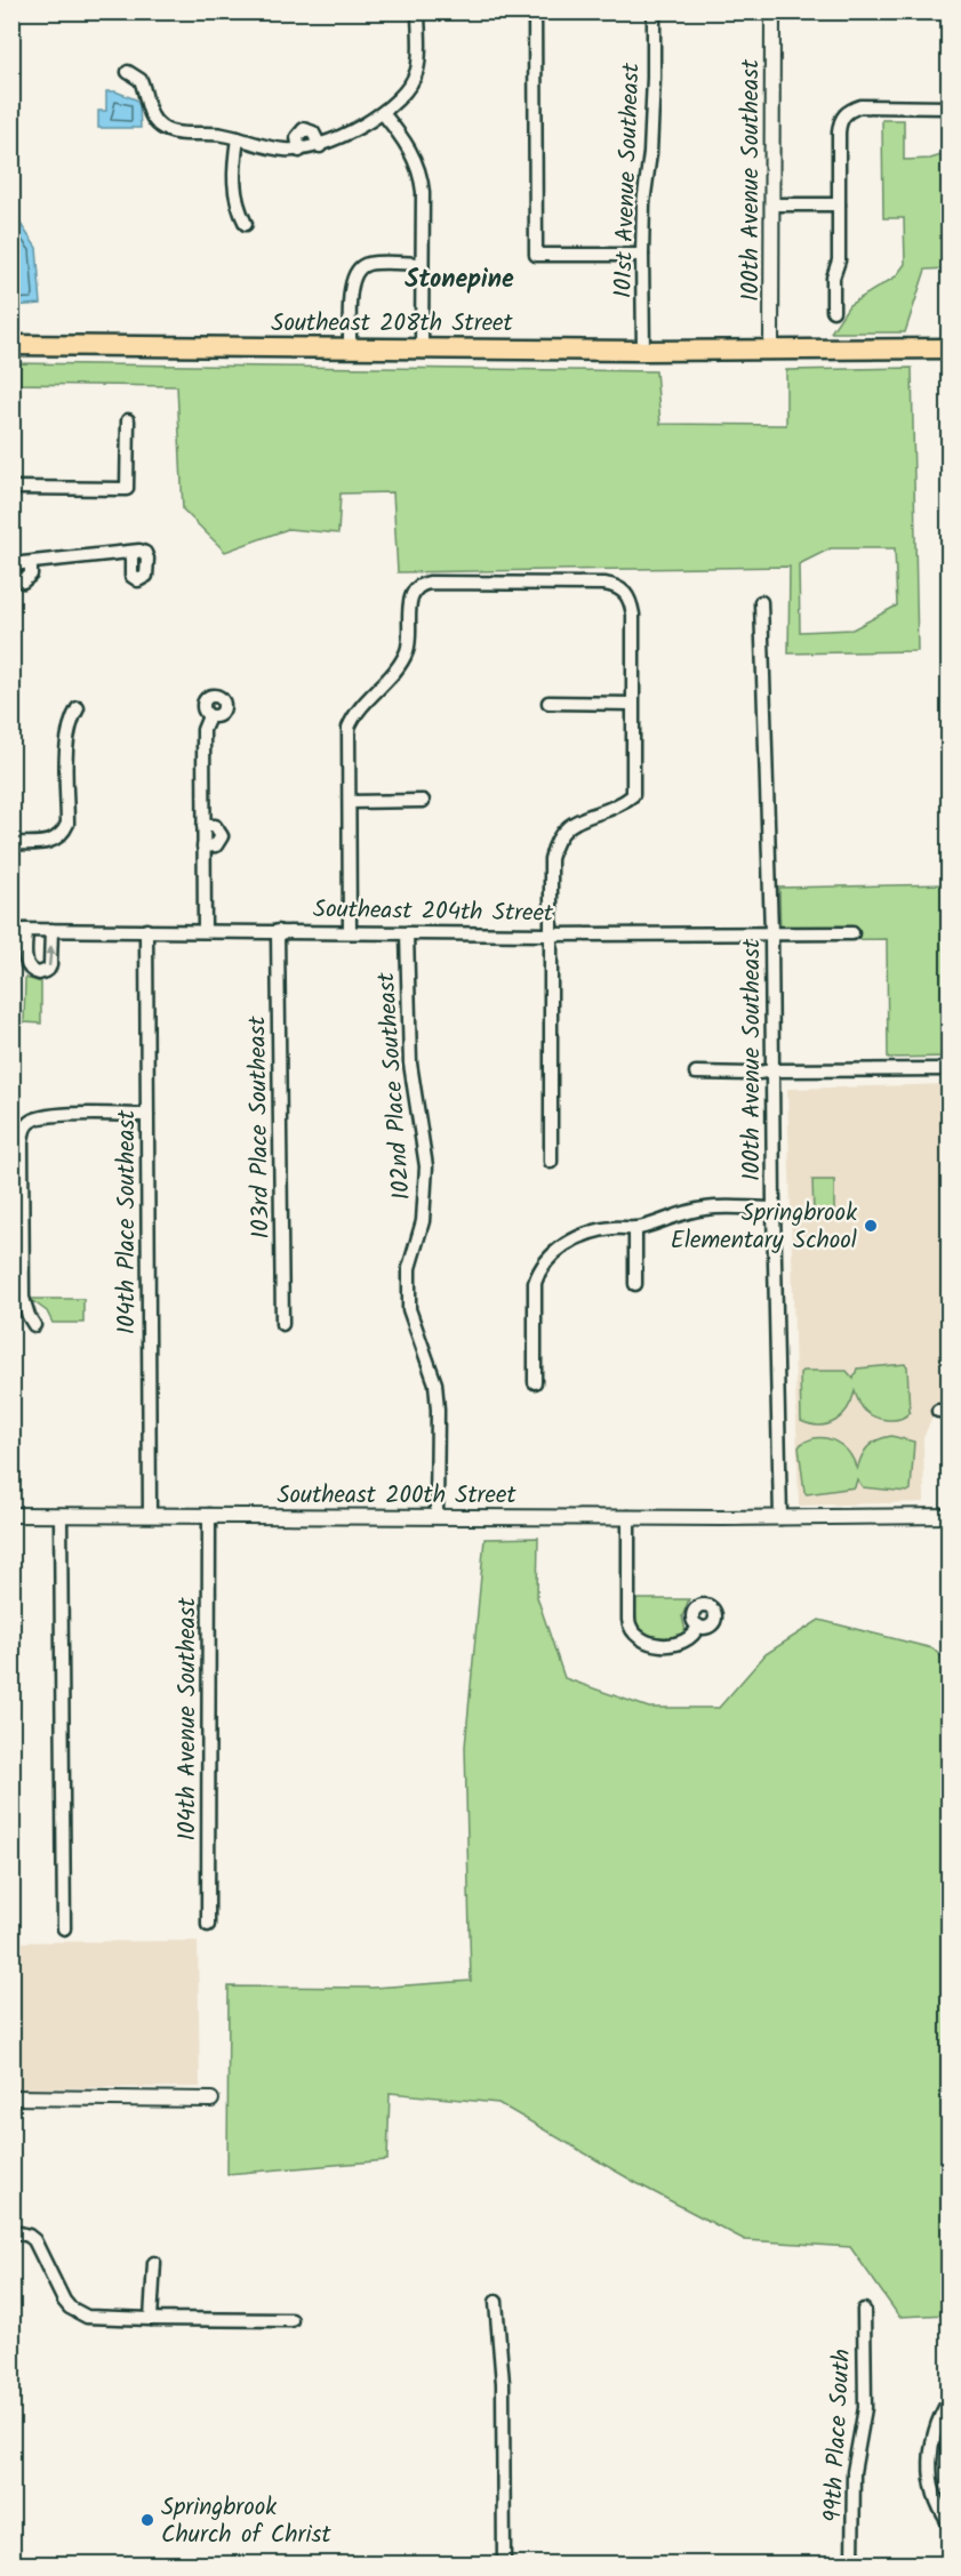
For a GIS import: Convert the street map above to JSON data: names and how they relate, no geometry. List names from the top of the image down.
{
  "streets": {
    "main road": ["Southeast 208th Street"],
    "street": [
      "101st Avenue Southeast",
      "100th Avenue Southeast",
      "Southeast 204th Street",
      "102nd Place Southeast",
      "103rd Place Southeast",
      "104th Place Southeast",
      "Southeast 200th Street",
      "104th Avenue Southeast",
      "99th Place South"
    ]
  },
  "crossings": [
    ["101st Avenue Southeast", "Southeast 208th Street"],
    ["100th Avenue Southeast", "Southeast 208th Street"],
    ["100th Avenue Southeast", "Southeast 204th Street"],
    ["100th Avenue Southeast", "Southeast 200th Street"],
    ["Southeast 204th Street", "102nd Place Southeast"],
    ["Southeast 204th Street", "103rd Place Southeast"],
    ["Southeast 204th Street", "104th Place Southeast"],
    ["102nd Place Southeast", "Southeast 200th Street"],
    ["104th Place Southeast", "Southeast 200th Street"],
    ["Southeast 200th Street", "104th Avenue Southeast"]
  ],
  "districts": ["Stonepine"],
  "places": ["Springbrook Elementary School", "Springbrook Church of Christ"]
}
